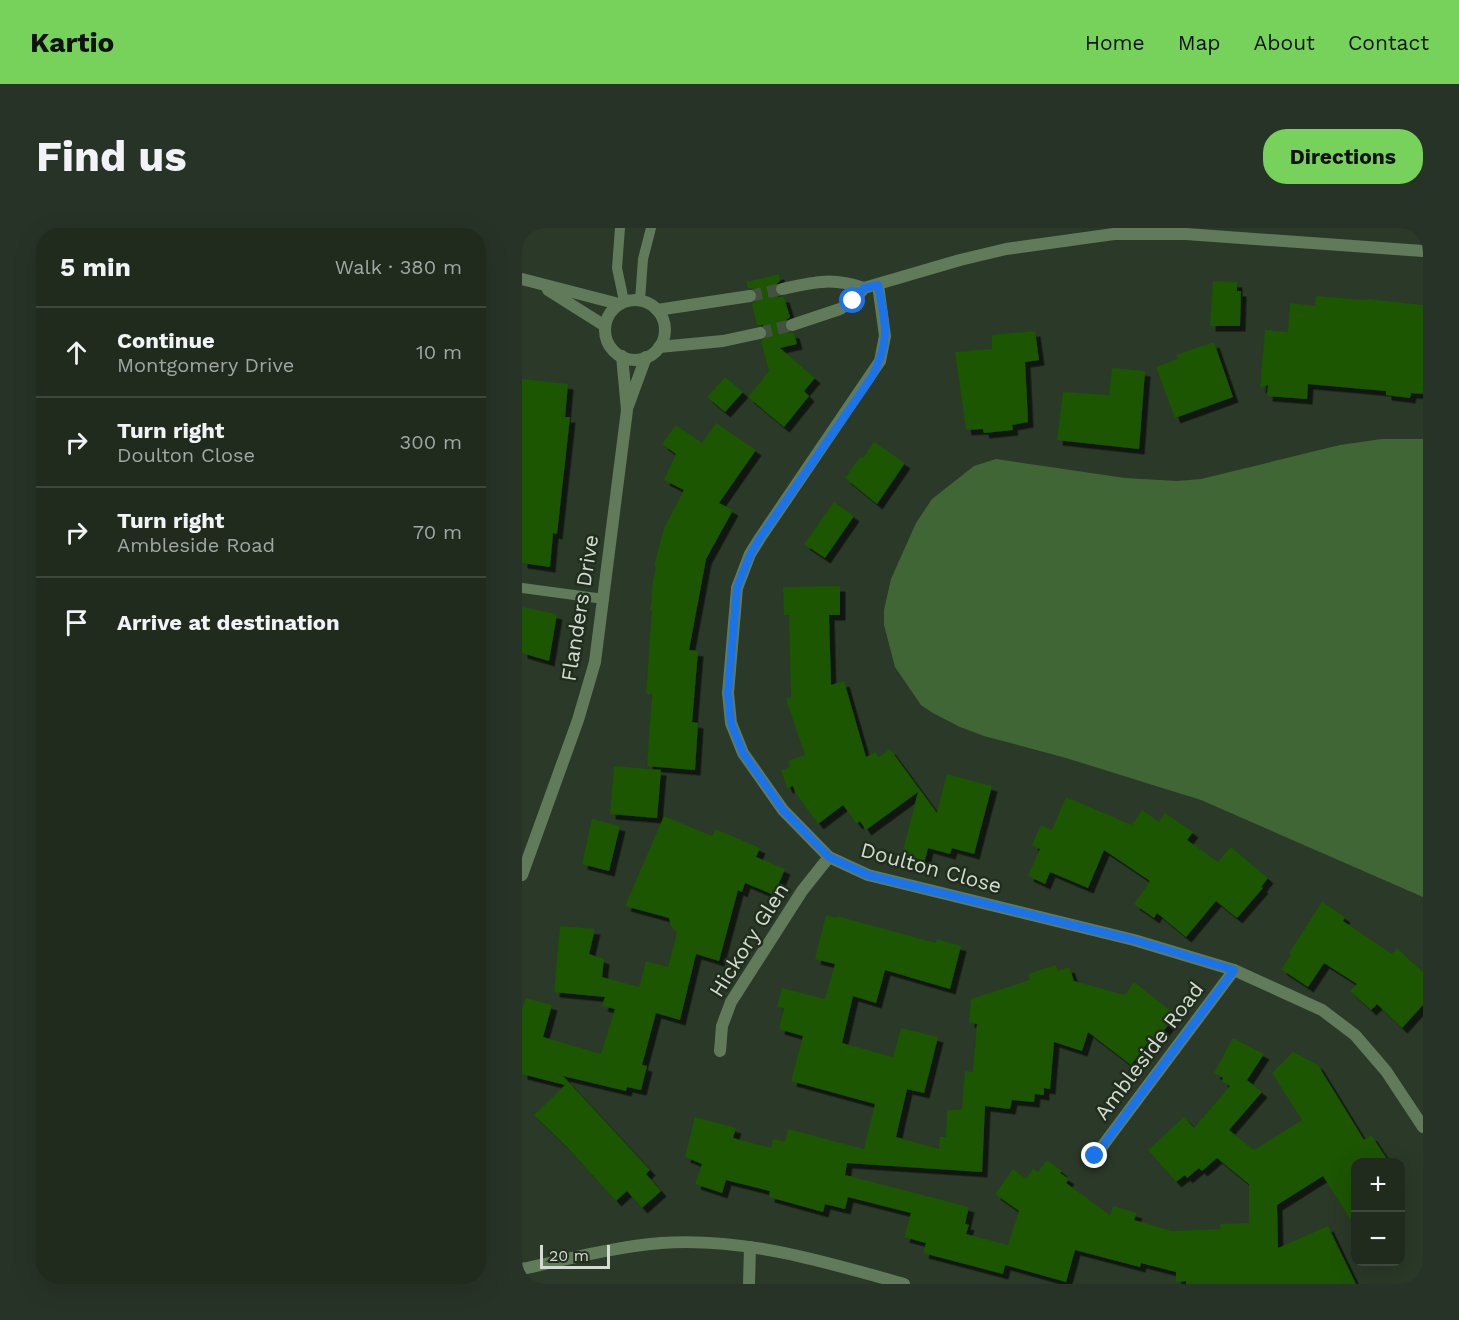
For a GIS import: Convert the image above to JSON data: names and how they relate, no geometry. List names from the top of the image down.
{
  "streets": {
    "street": [
      "Flanders Drive",
      "Doulton Close",
      "Hickory Glen",
      "Ambleside Road"
    ]
  },
  "crossings": [
    ["Doulton Close", "Hickory Glen"],
    ["Doulton Close", "Ambleside Road"]
  ],
  "scale_bar": "20 m",
  "page": {
    "header": "Kartio",
    "nav": [
      "Home",
      "Map",
      "About",
      "Contact"
    ],
    "buttons": "Directions",
    "title": "Find us",
    "heading": ["5 min", "Walk · 380 m"],
    "list": [
      ["Continue", "Montgomery Drive", "10 m"],
      ["Turn right", "Doulton Close", "300 m"],
      ["Turn right", "Ambleside Road", "70 m"],
      "Arrive at destination"
    ],
    "map_buttons": ["+", "−"],
    "scale": "20 m"
  }
}
